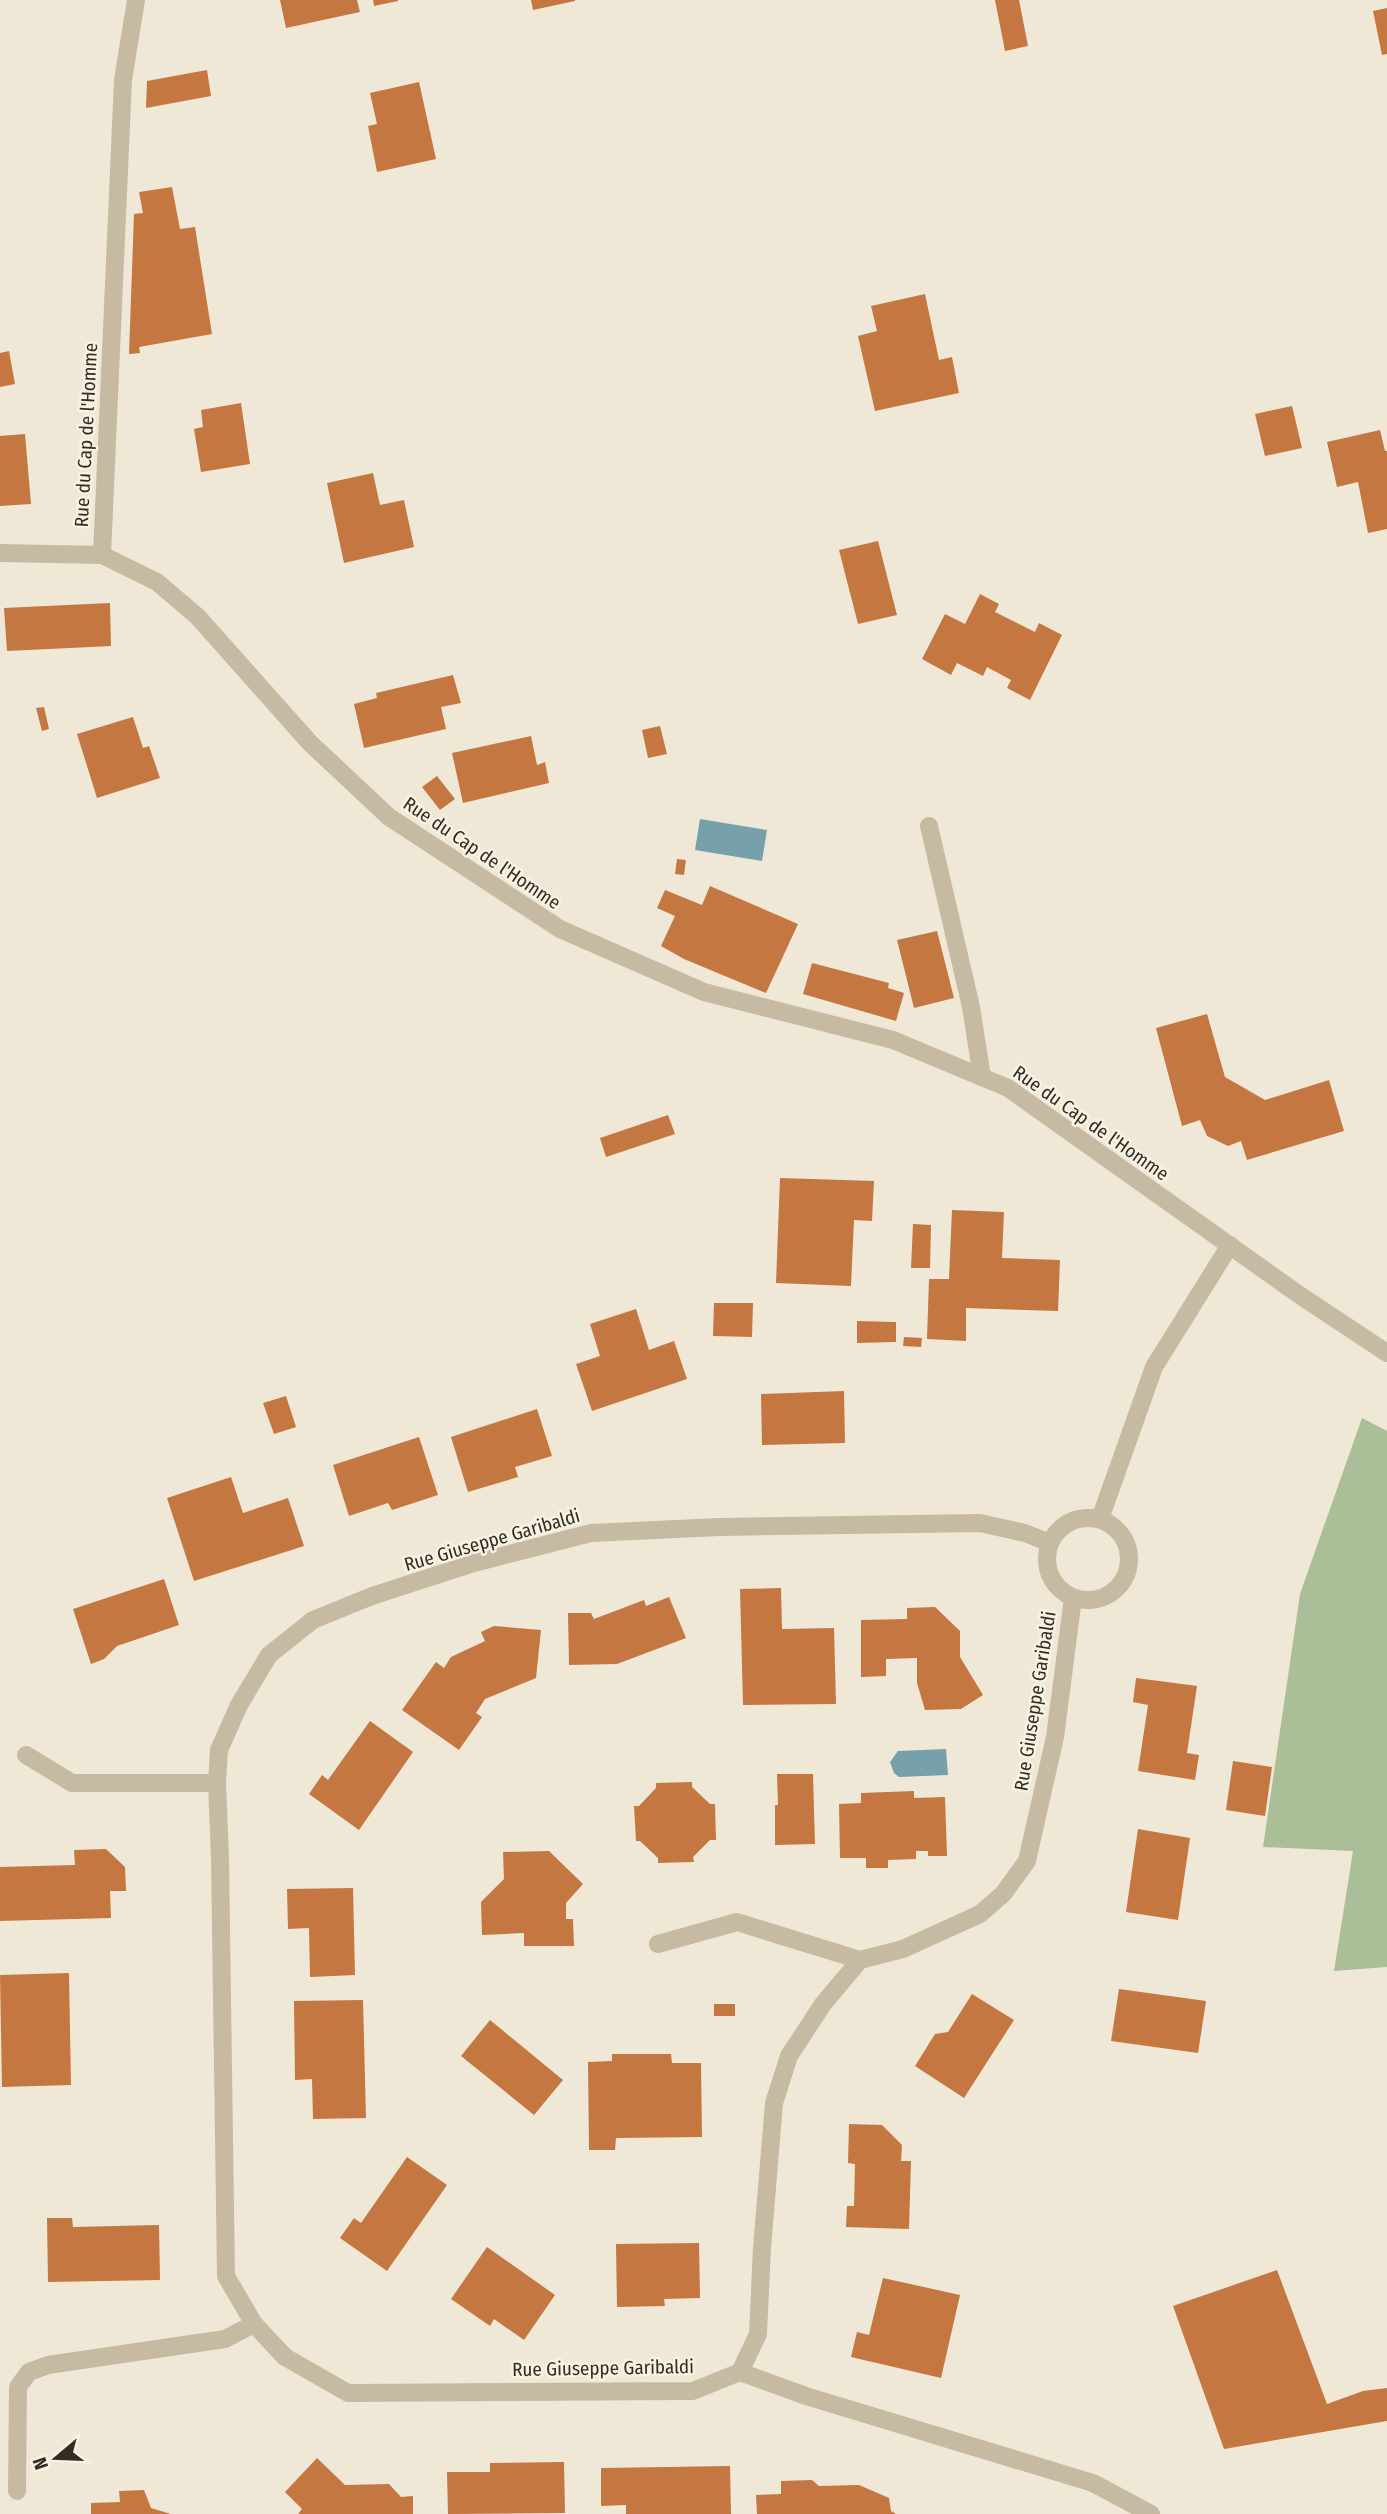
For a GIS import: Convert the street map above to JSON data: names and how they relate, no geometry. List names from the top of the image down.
{
  "streets": {
    "street": ["Rue du Cap de l'Homme", "Rue Giuseppe Garibaldi"]
  },
  "north": "left"
}
